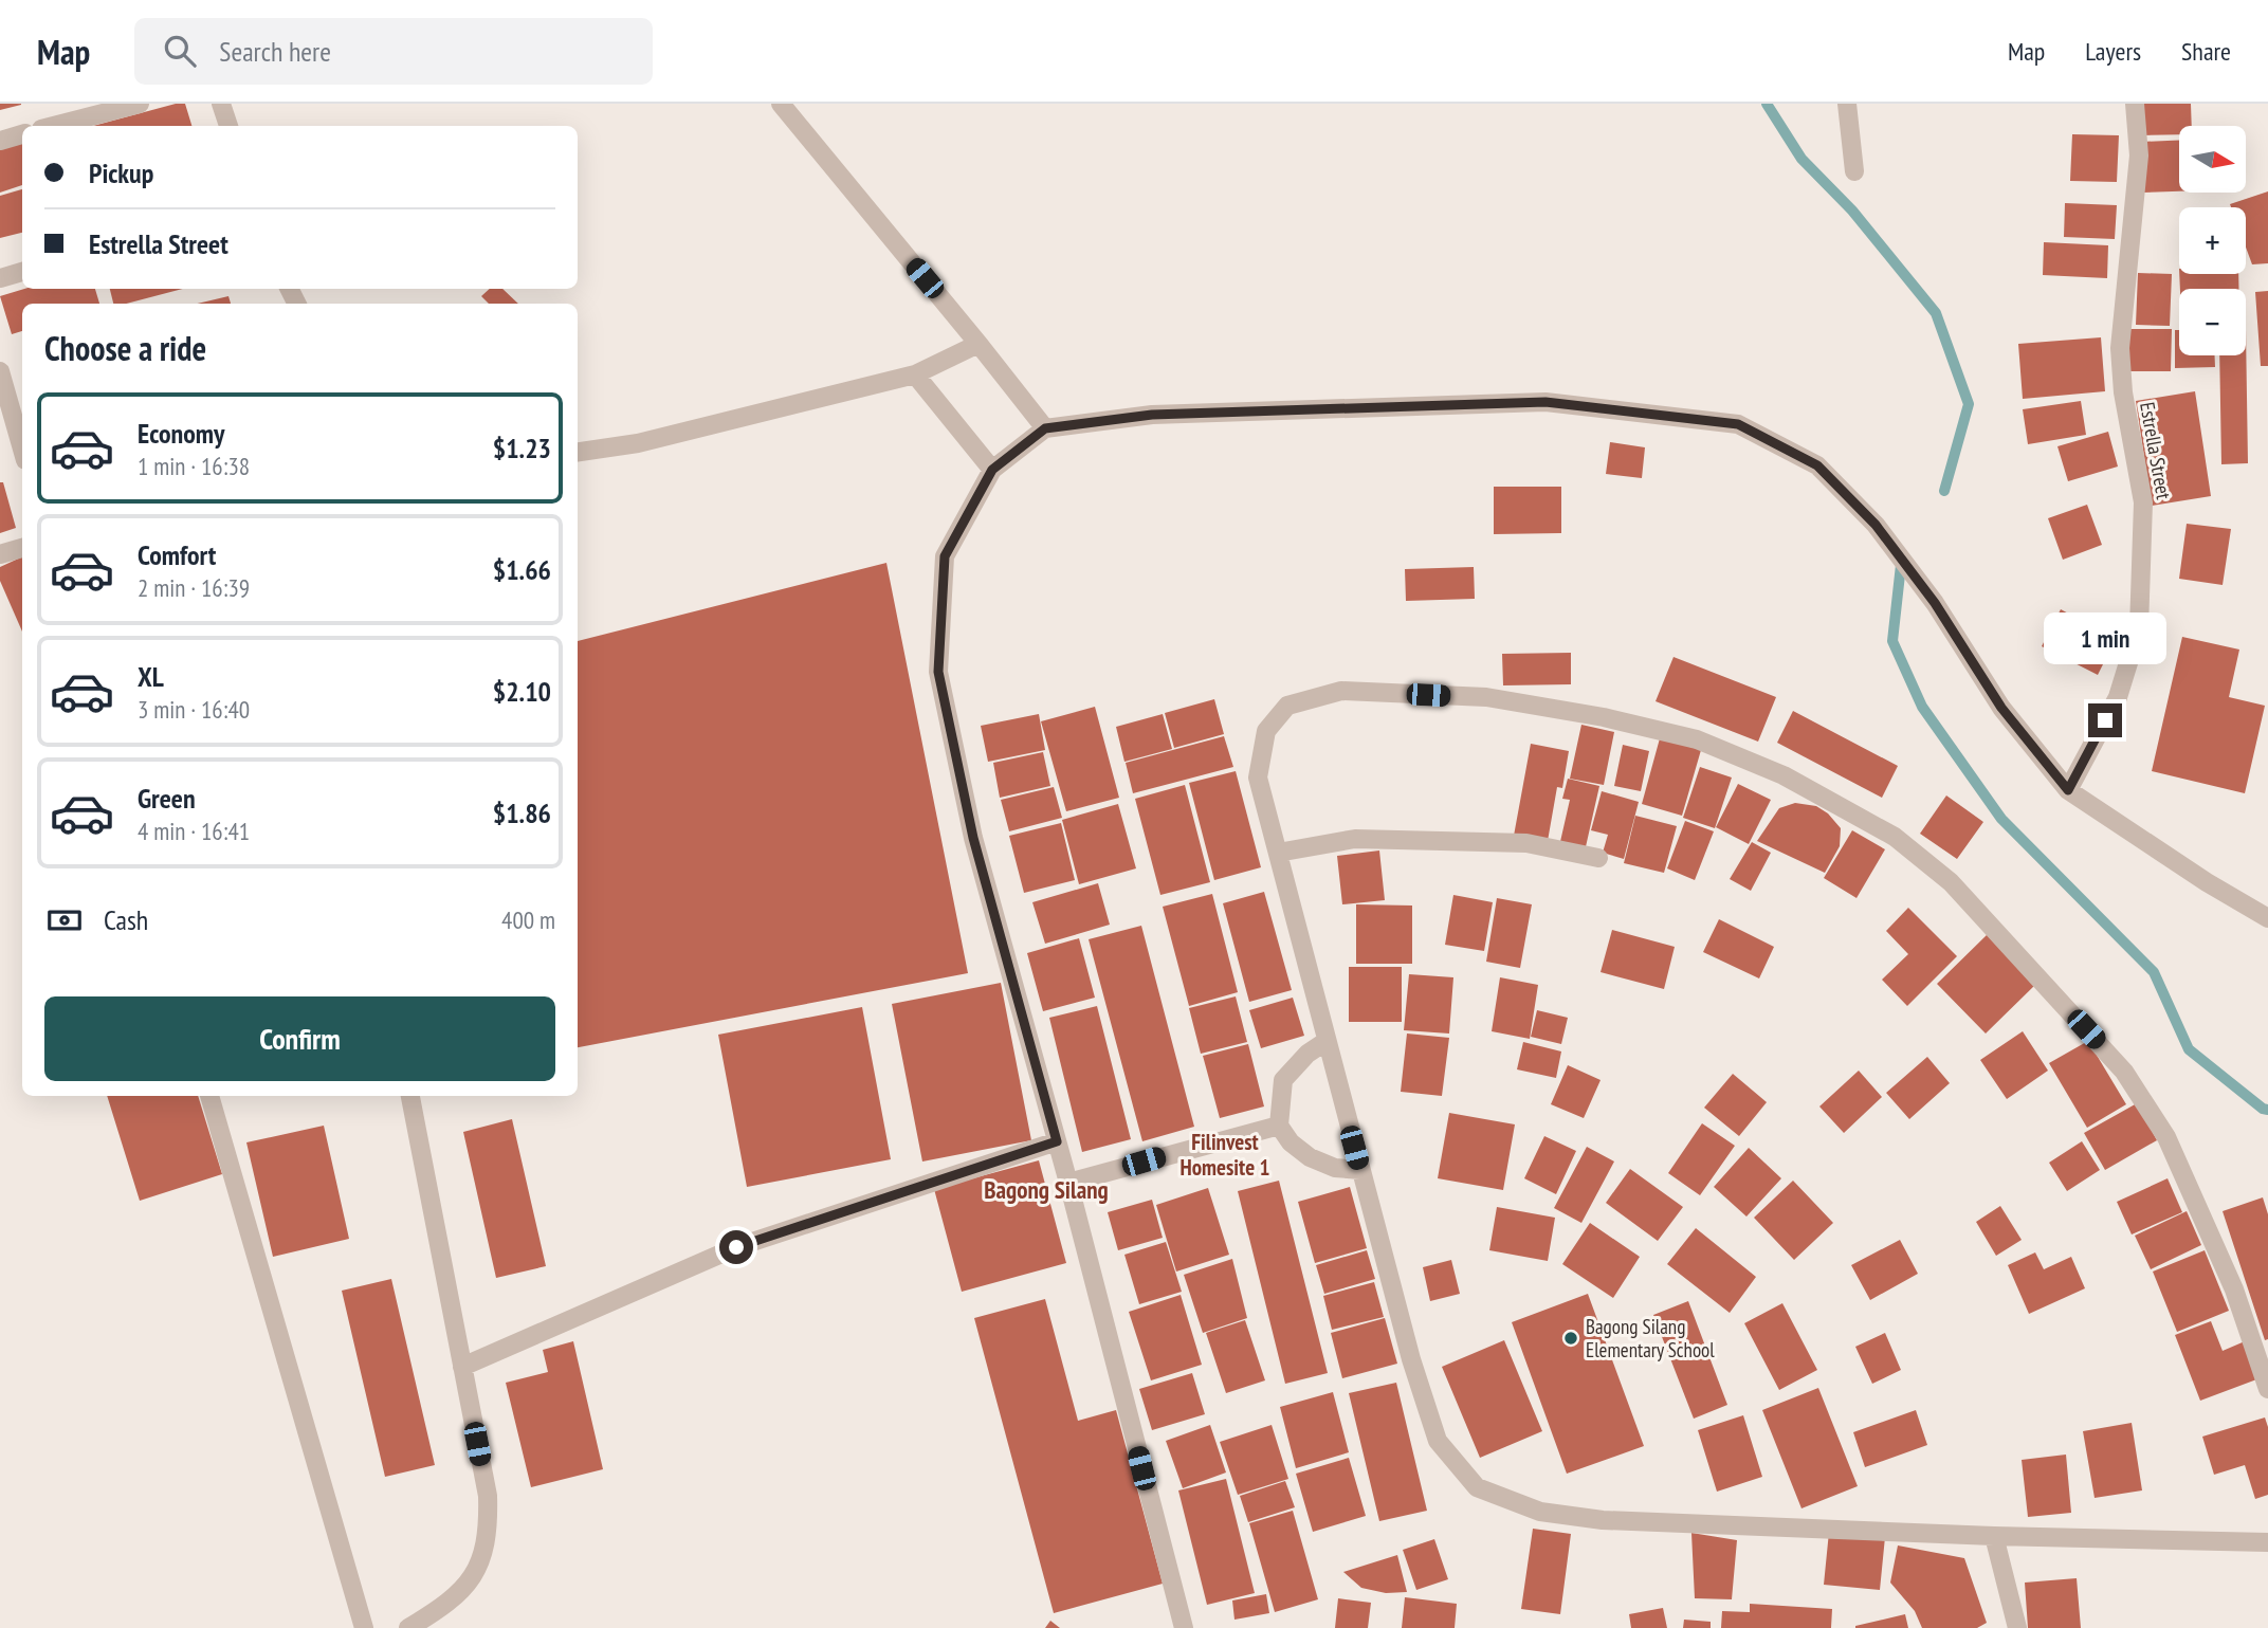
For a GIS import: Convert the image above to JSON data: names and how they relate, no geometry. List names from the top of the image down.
{
  "streets": {
    "street": ["Estrella Street"]
  },
  "districts": ["Filinvest Homesite 1", "Bagong Silang"],
  "places": ["Bagong Silang Elementary School"],
  "north": "right",
  "page": {
    "header": "Map",
    "search": "Search here",
    "nav": ["Map", "Layers", "Share"],
    "map_buttons": ["+", "−"],
    "banner": ["Pickup", "Estrella Street"],
    "heading": "Choose a ride",
    "list": [
      {
        "name": "Economy",
        "note": "1 min · 16:38",
        "value": "$1.23"
      },
      {
        "name": "Comfort",
        "note": "2 min · 16:39",
        "value": "$1.66"
      },
      {
        "name": "XL",
        "note": "3 min · 16:40",
        "value": "$2.10"
      },
      {
        "name": "Green",
        "note": "4 min · 16:41",
        "value": "$1.86"
      }
    ],
    "bubble": "1 min",
    "pay": ["Cash", "400 m"],
    "buttons": "Confirm"
  }
}
